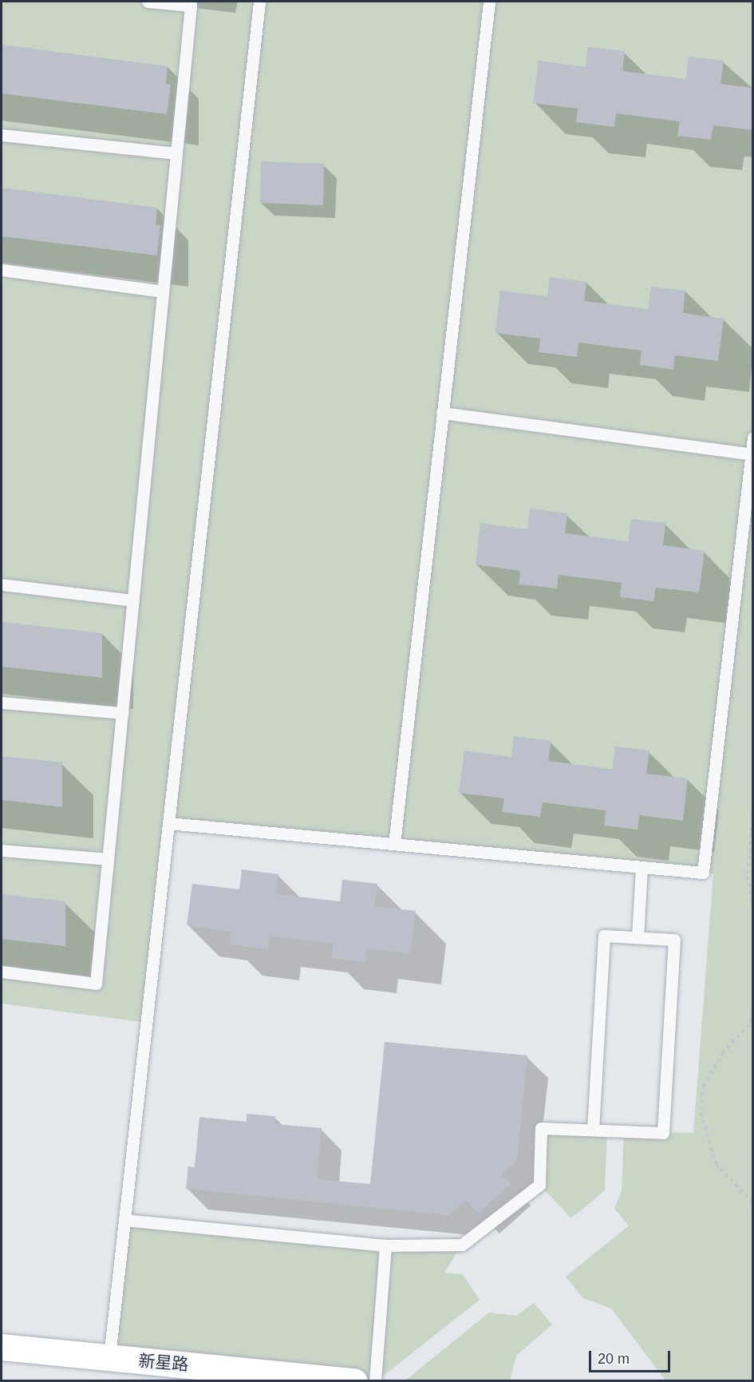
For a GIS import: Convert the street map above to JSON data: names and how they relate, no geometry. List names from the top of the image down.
{
  "streets": {
    "main road": ["新星路"]
  },
  "scale_bar": "20 m"
}
